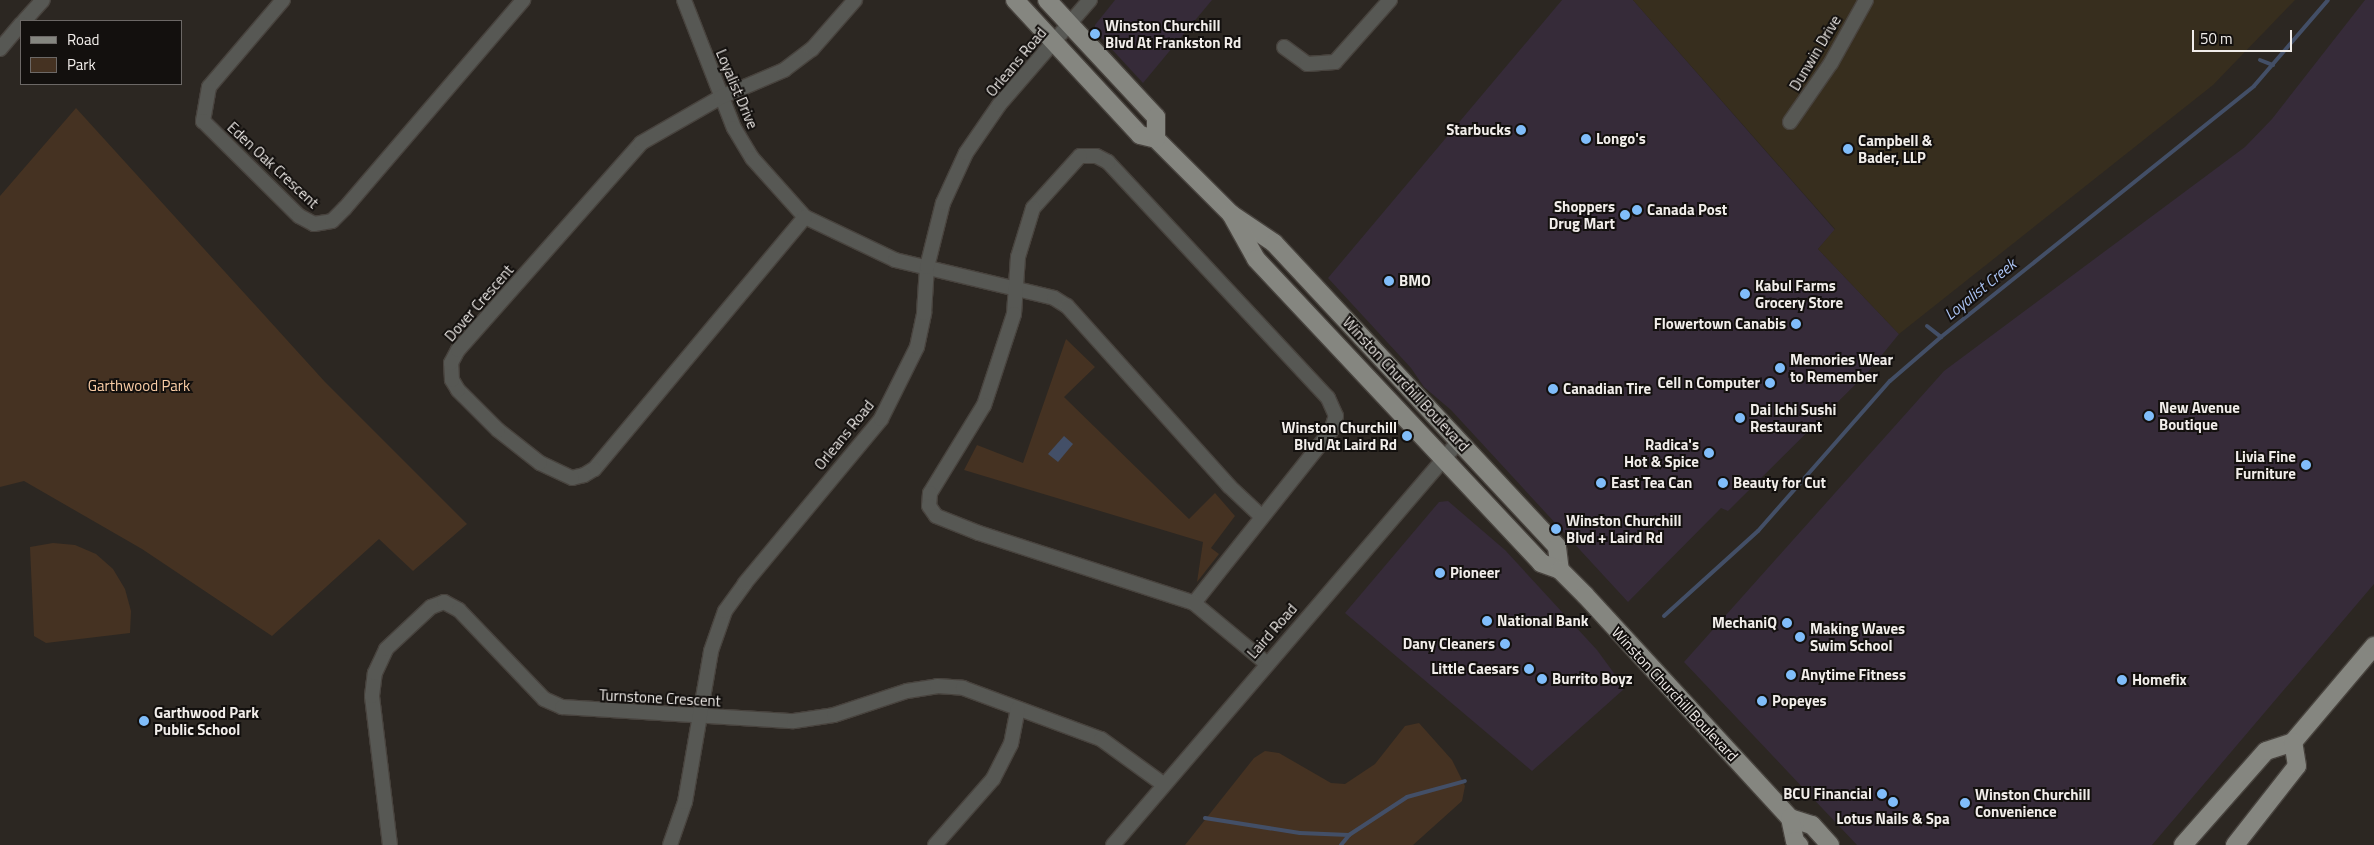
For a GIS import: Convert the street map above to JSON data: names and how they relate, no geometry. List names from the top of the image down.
{
  "streets": {
    "main road": ["Winston Churchill Boulevard"],
    "street": [
      "Dunwin Drive",
      "Orleans Road",
      "Loyalist Drive",
      "Eden Oak Crescent",
      "Dover Crescent",
      "Laird Road",
      "Turnstone Crescent"
    ]
  },
  "crossings": [
    ["Orleans Road", "Loyalist Drive"],
    ["Orleans Road", "Winston Churchill Boulevard"],
    ["Orleans Road", "Turnstone Crescent"],
    ["Loyalist Drive", "Dover Crescent"],
    ["Winston Churchill Boulevard", "Laird Road"],
    ["Laird Road", "Turnstone Crescent"]
  ],
  "water": ["Loyalist Creek"],
  "parks": ["Garthwood Park"],
  "places": [
    "Winston Churchill Blvd At Frankston Rd",
    "Starbucks",
    "Longo's",
    "Campbell & Bader, LLP",
    "Canada Post",
    "Shoppers Drug Mart",
    "BMO",
    "Kabul Farms Grocery Store",
    "Flowertown Canabis",
    "Memories Wear to Remember",
    "Cell n Computer",
    "Canadian Tire",
    "New Avenue Boutique",
    "Dai Ichi Sushi Restaurant",
    "Winston Churchill Blvd At Laird Rd",
    "Radica's Hot & Spice",
    "Livia Fine Furniture",
    "East Tea Can",
    "Beauty for Cut",
    "Winston Churchill Blvd + Laird Rd",
    "Pioneer",
    "National Bank",
    "MechaniQ",
    "Making Waves Swim School",
    "Dany Cleaners",
    "Little Caesars",
    "Anytime Fitness",
    "Burrito Boyz",
    "Homefix",
    "Popeyes",
    "Garthwood Park Public School",
    "BCU Financial",
    "Lotus Nails & Spa",
    "Winston Churchill Convenience"
  ],
  "legend": ["Road", "Park"],
  "scale_bar": "50 m"
}
